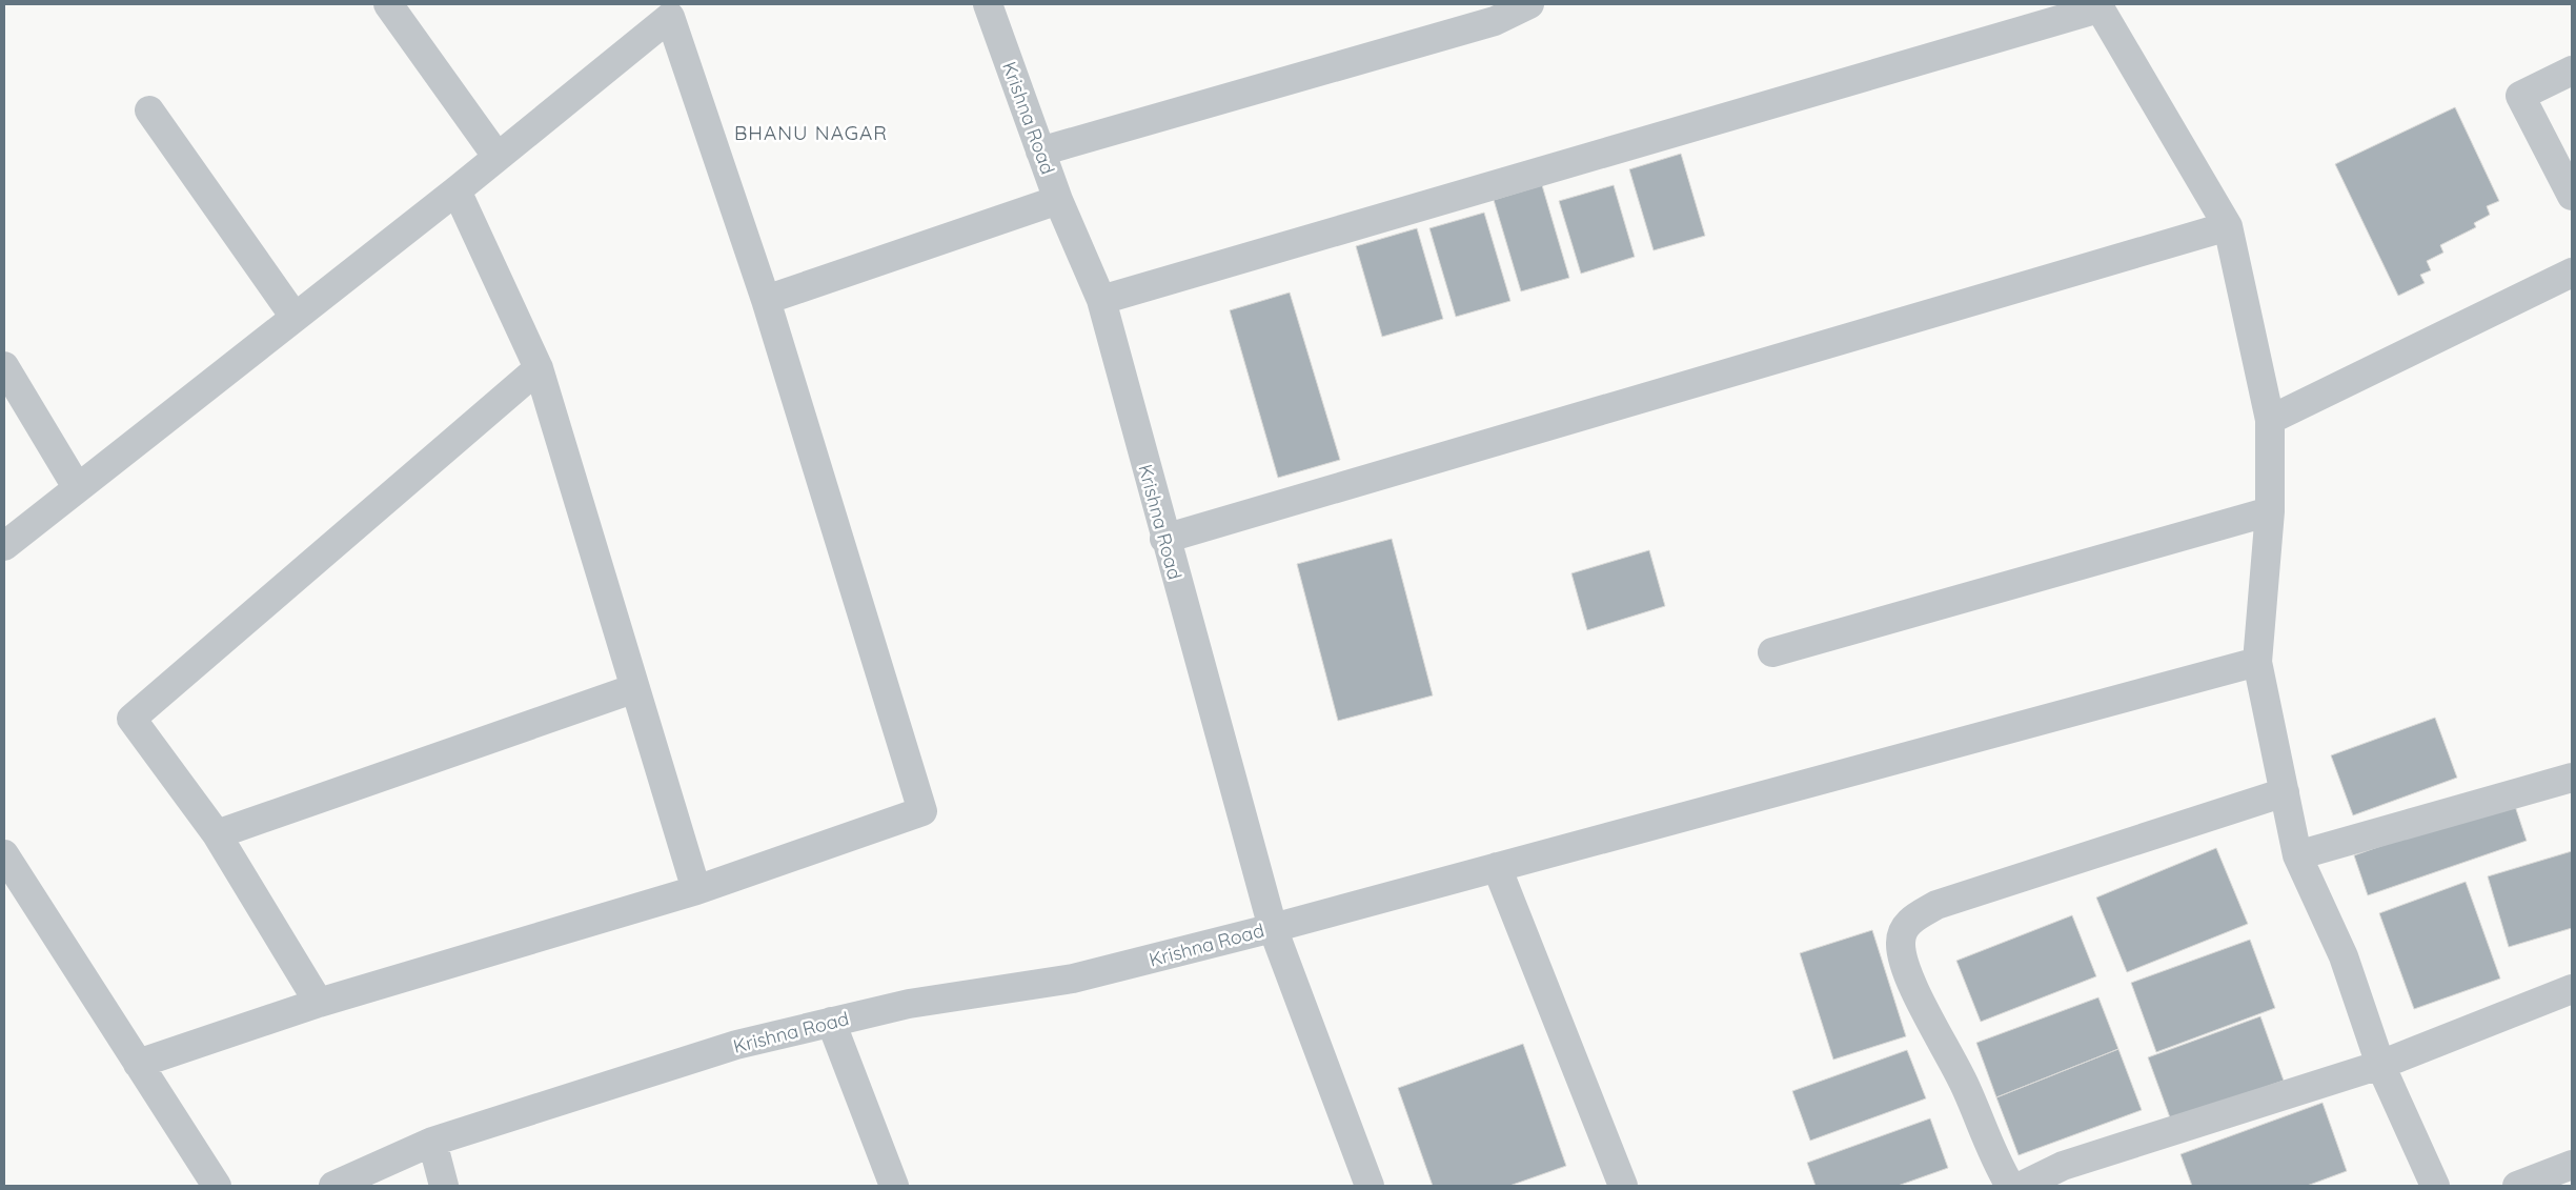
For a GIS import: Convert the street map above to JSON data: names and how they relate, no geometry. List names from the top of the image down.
{
  "streets": {
    "street": ["Krishna Road"]
  },
  "districts": ["BHANU NAGAR"]
}
